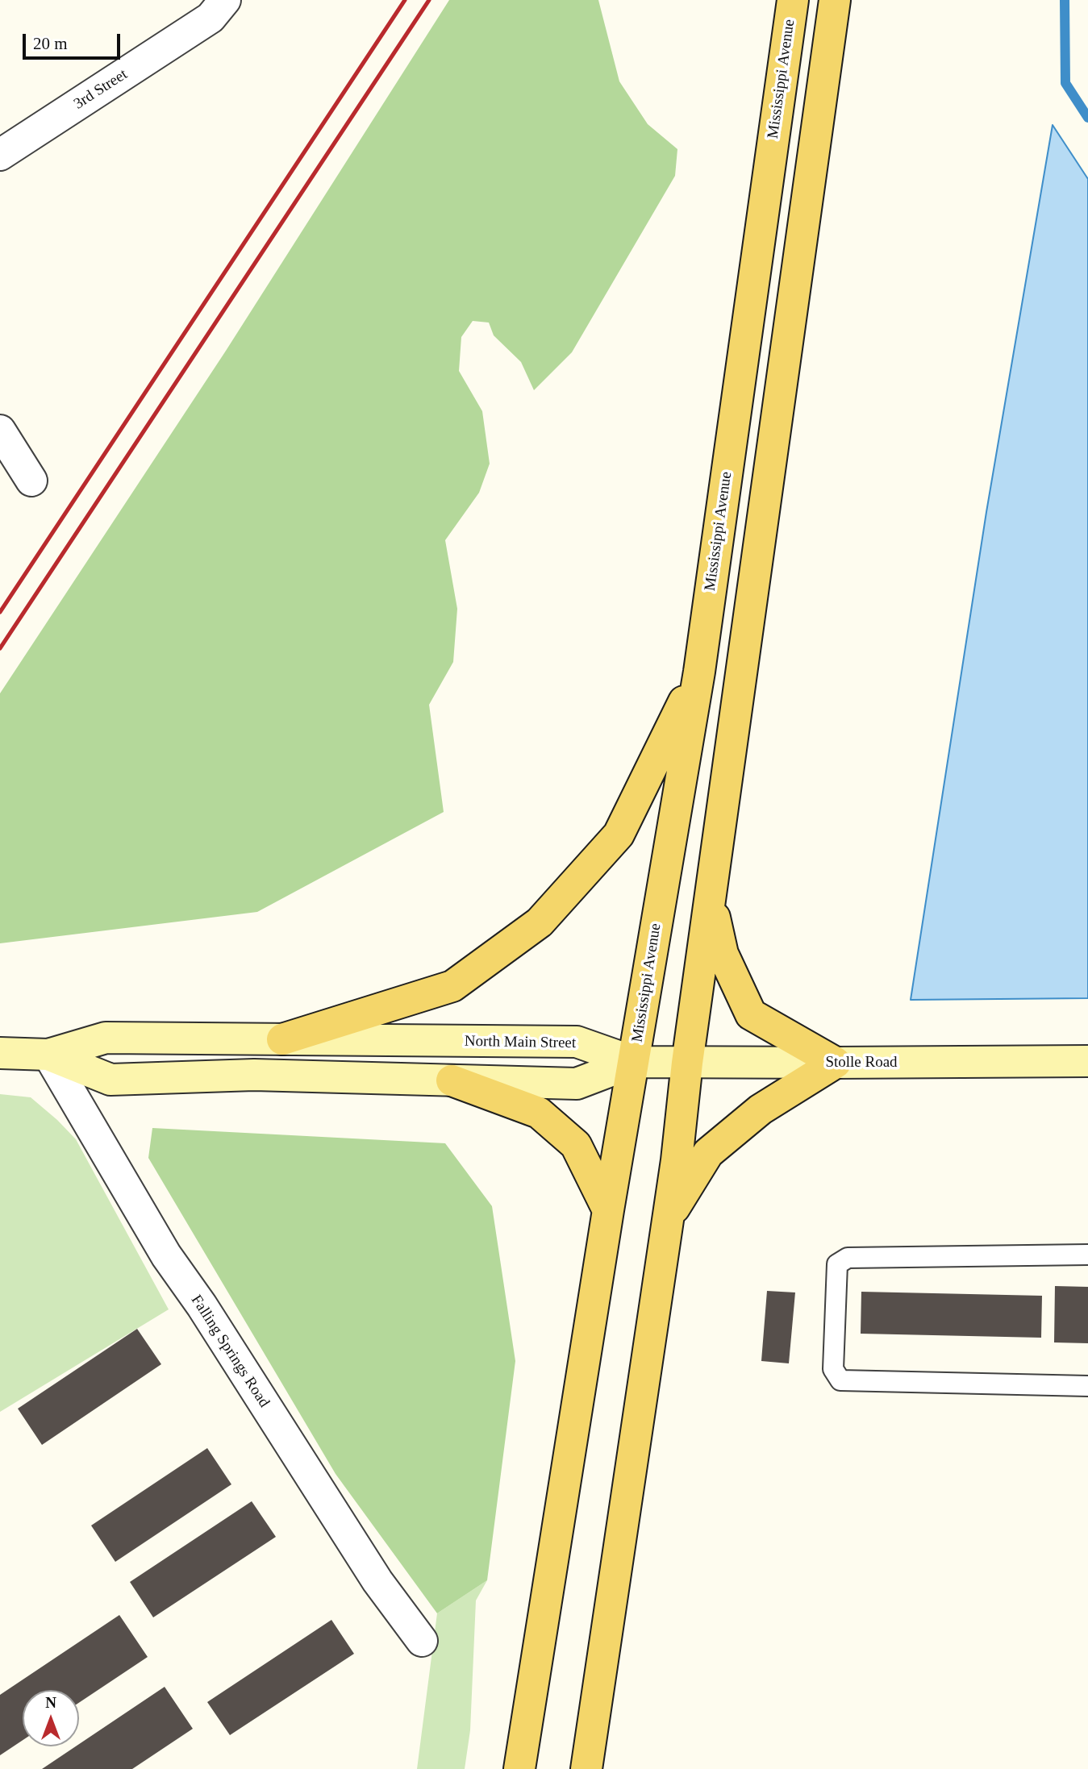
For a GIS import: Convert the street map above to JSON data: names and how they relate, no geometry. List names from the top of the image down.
{
  "streets": {
    "main road": ["Mississippi Avenue", "North Main Street", "Stolle Road"],
    "street": ["3rd Street", "Falling Springs Road"]
  },
  "crossings": [
    ["Mississippi Avenue", "North Main Street"],
    ["Mississippi Avenue", "Stolle Road"],
    ["North Main Street", "Stolle Road"],
    ["North Main Street", "Falling Springs Road"]
  ],
  "scale_bar": "20 m",
  "north": "top"
}
